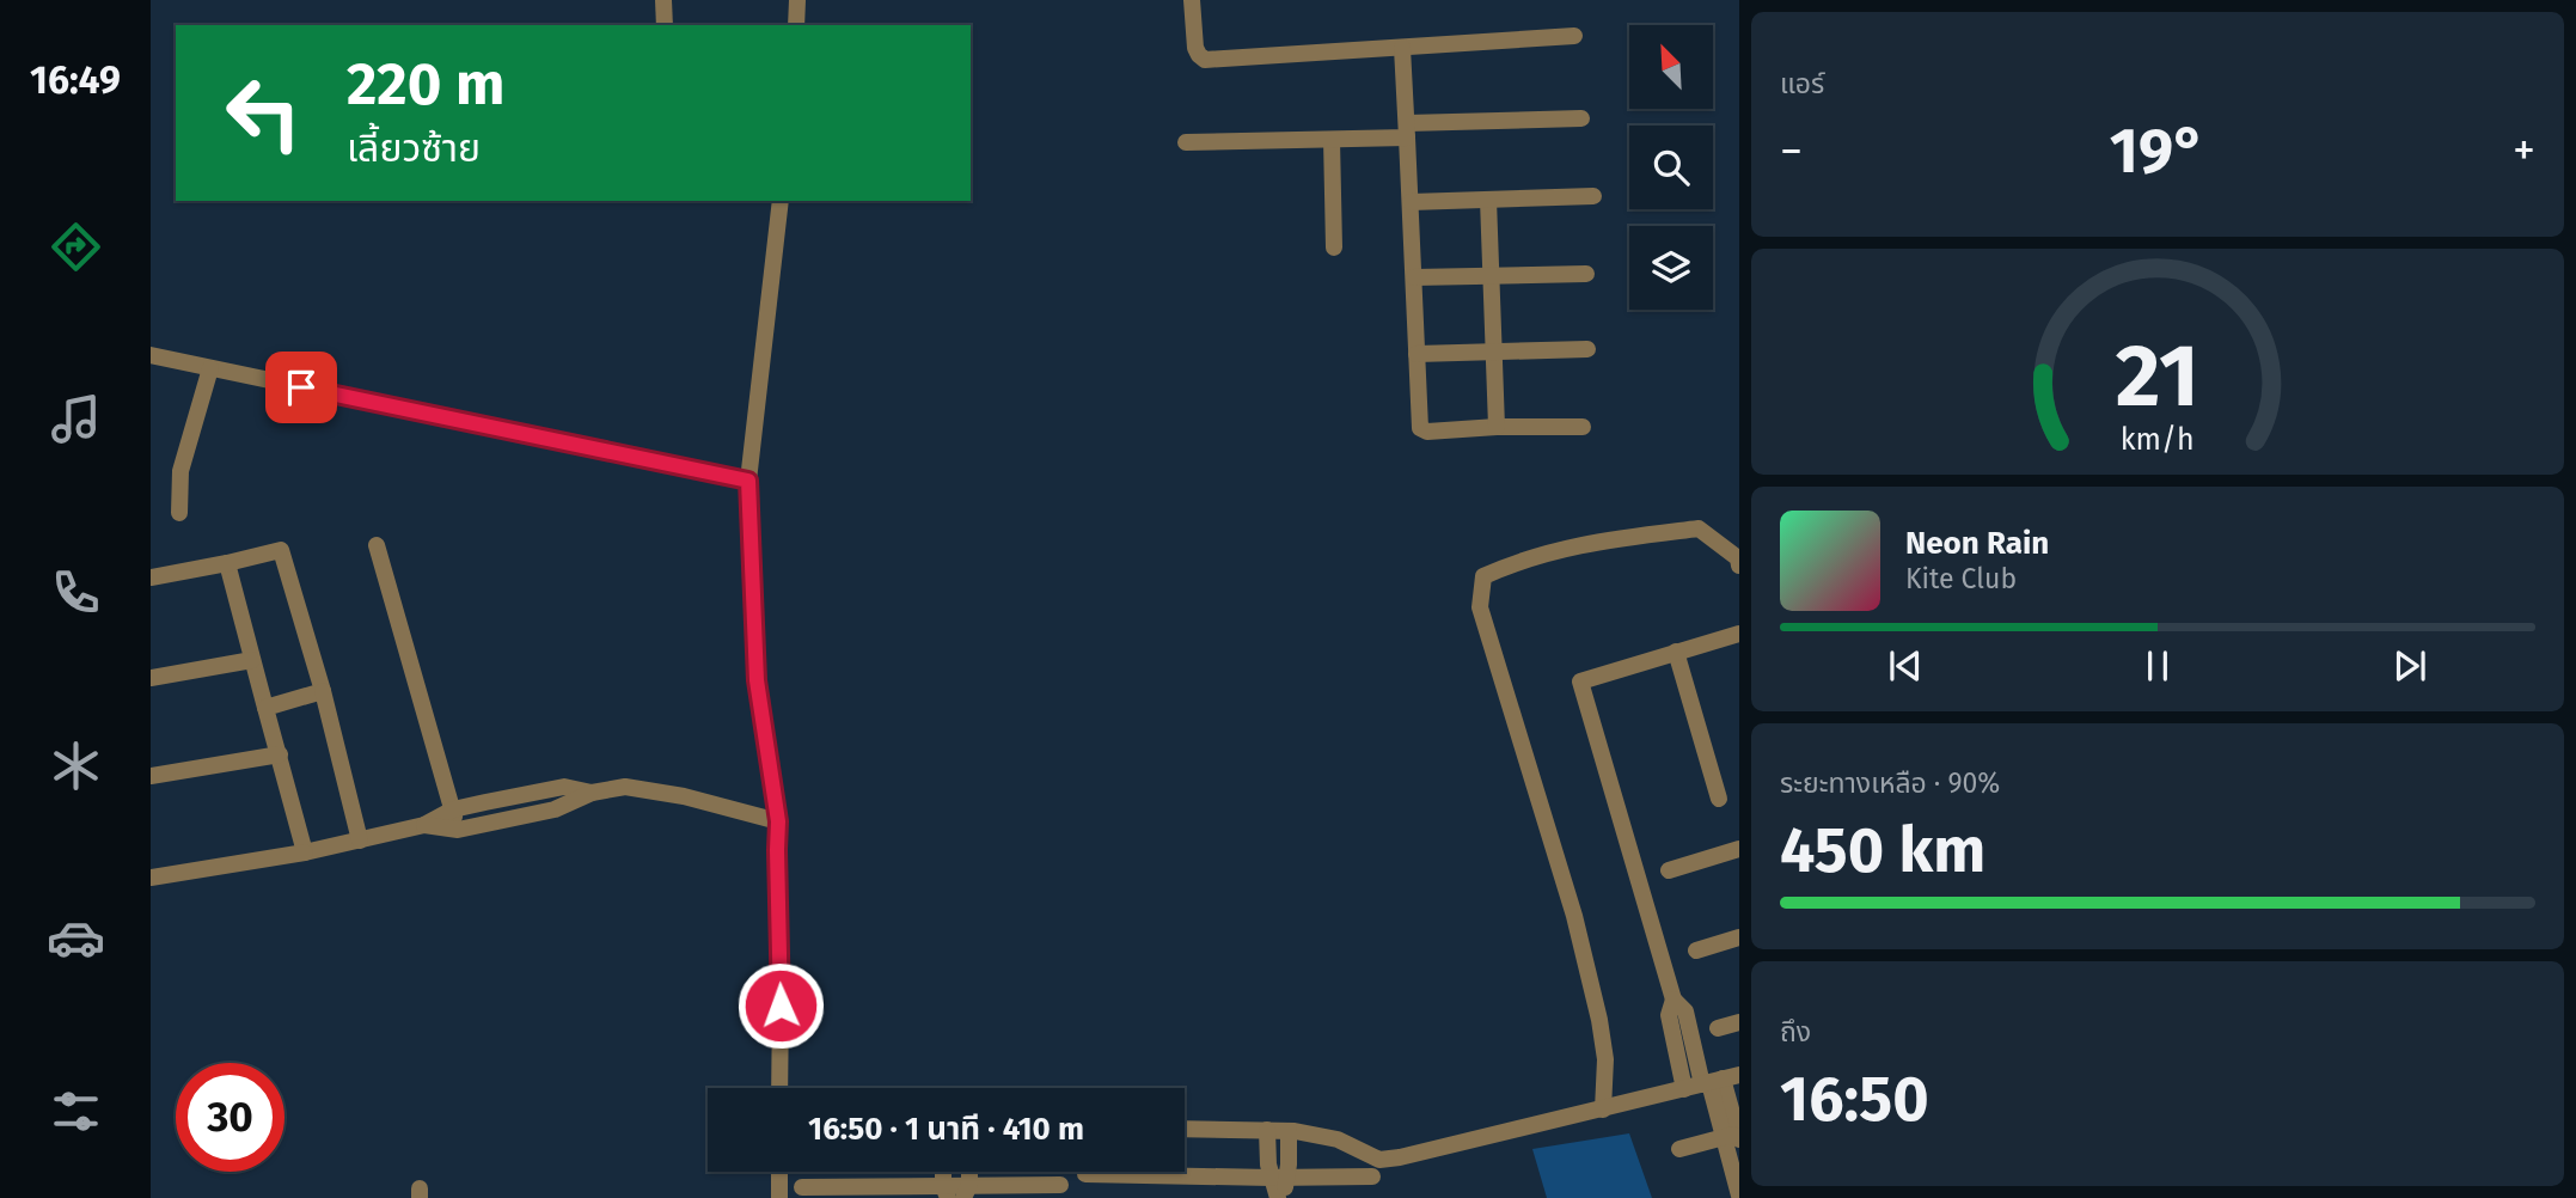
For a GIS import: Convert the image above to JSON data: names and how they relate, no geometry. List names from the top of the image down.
{
  "north": "top left",
  "page": {
    "tabs": "16:49",
    "tile": [
      "แอร์",
      ["ระยะทางเหลือ · 90%", "450 km"],
      ["ถึง", "16:50"]
    ],
    "turn": ["220 m", "เลี้ยวซ้าย"],
    "heat": ["−", "19°", "+"],
    "song": ["Neon Rain", "Kite Club"],
    "limit": "30",
    "trip": "16:50 · 1 นาที · 410 m",
    "gauge": ["21", "km/h"]
  }
}
